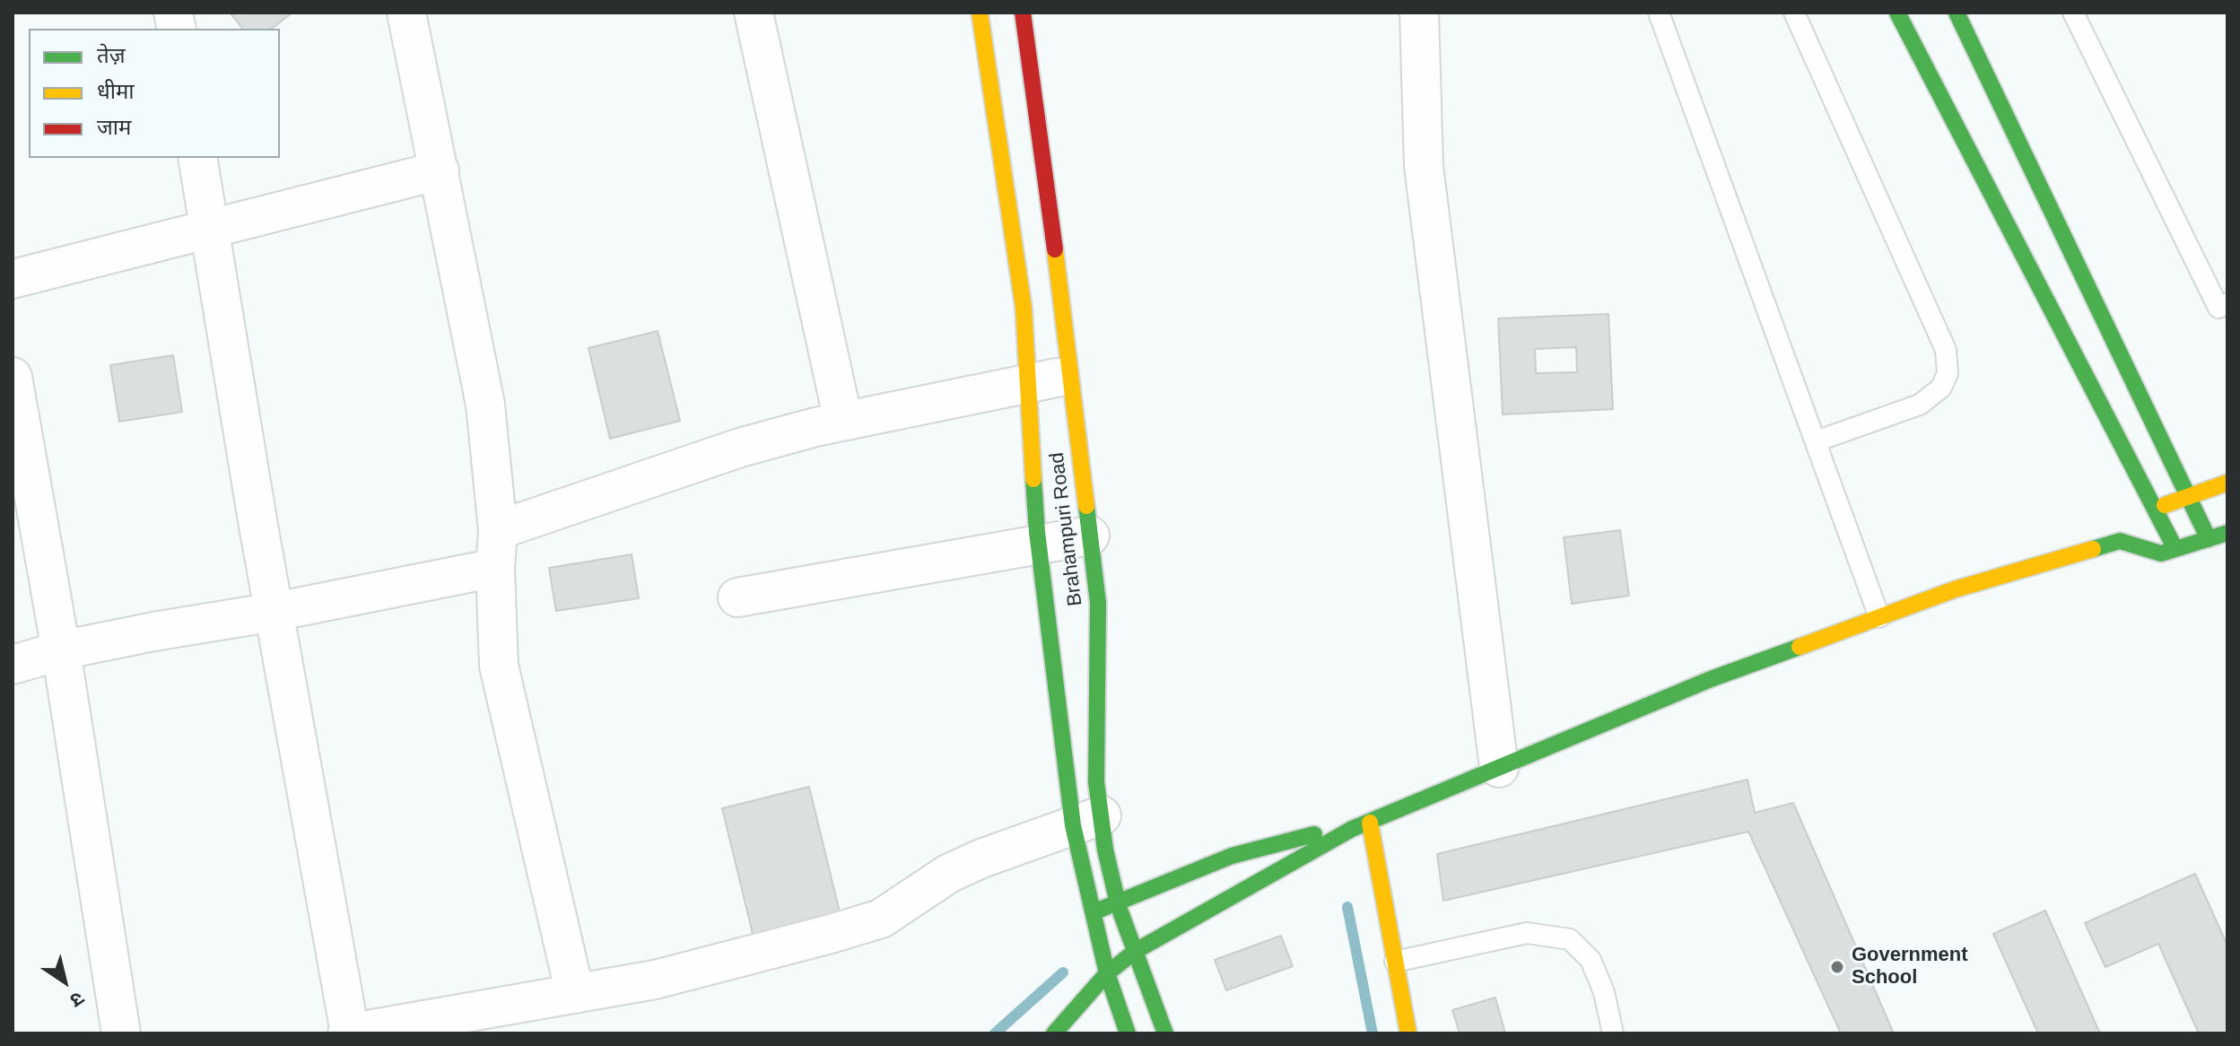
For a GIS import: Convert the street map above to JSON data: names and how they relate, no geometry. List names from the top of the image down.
{
  "streets": {
    "street": ["Brahampuri Road"]
  },
  "places": ["Government School"],
  "legend": ["तेज़", "धीमा", "जाम"],
  "north": "bottom right"
}
